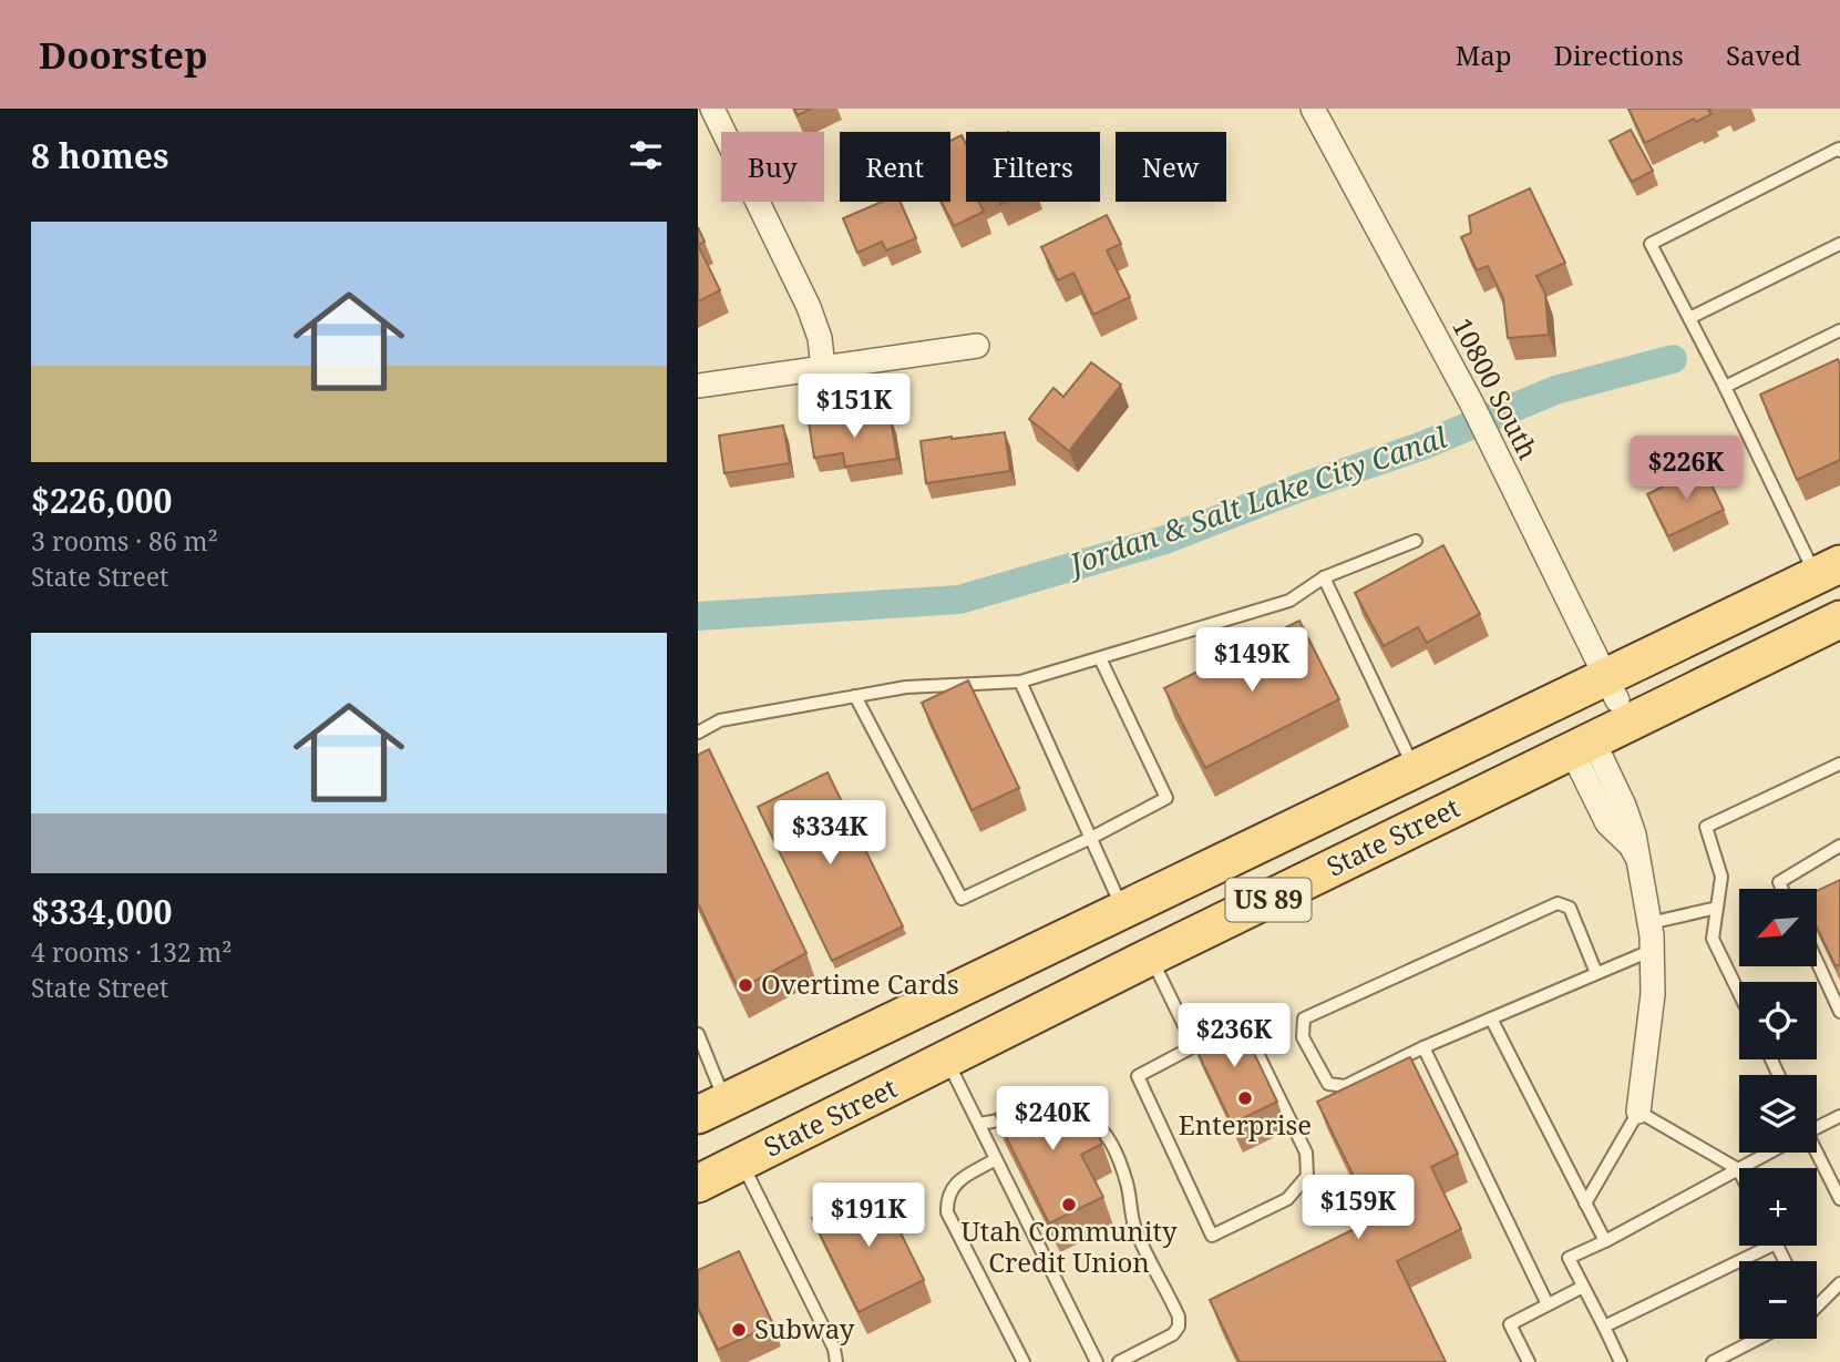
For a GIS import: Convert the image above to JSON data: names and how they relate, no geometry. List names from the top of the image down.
{
  "streets": {
    "main road": ["State Street", "US 89"],
    "street": ["10800 South"]
  },
  "crossings": [
    ["10800 South", "State Street"]
  ],
  "water": ["Jordan & Salt Lake City Canal"],
  "places": [
    "Overtime Cards",
    "Enterprise",
    "Utah Community Credit Union",
    "Subway"
  ],
  "north": "bottom left",
  "page": {
    "header": "Doorstep",
    "nav": ["Map", "Directions", "Saved"],
    "heading": "8 homes",
    "chip": [
      "Buy",
      "Rent",
      "Filters",
      "New"
    ],
    "list": [
      {
        "name": "$226,000",
        "note": "3 rooms · 86 m² · State Street"
      },
      {
        "name": "$334,000",
        "note": "4 rooms · 132 m² · State Street"
      }
    ],
    "price": [
      "$151K",
      "$226K",
      "$149K",
      "$334K",
      "$236K",
      "$240K",
      "$159K",
      "$191K"
    ],
    "map_buttons": ["+", "−"]
  }
}
